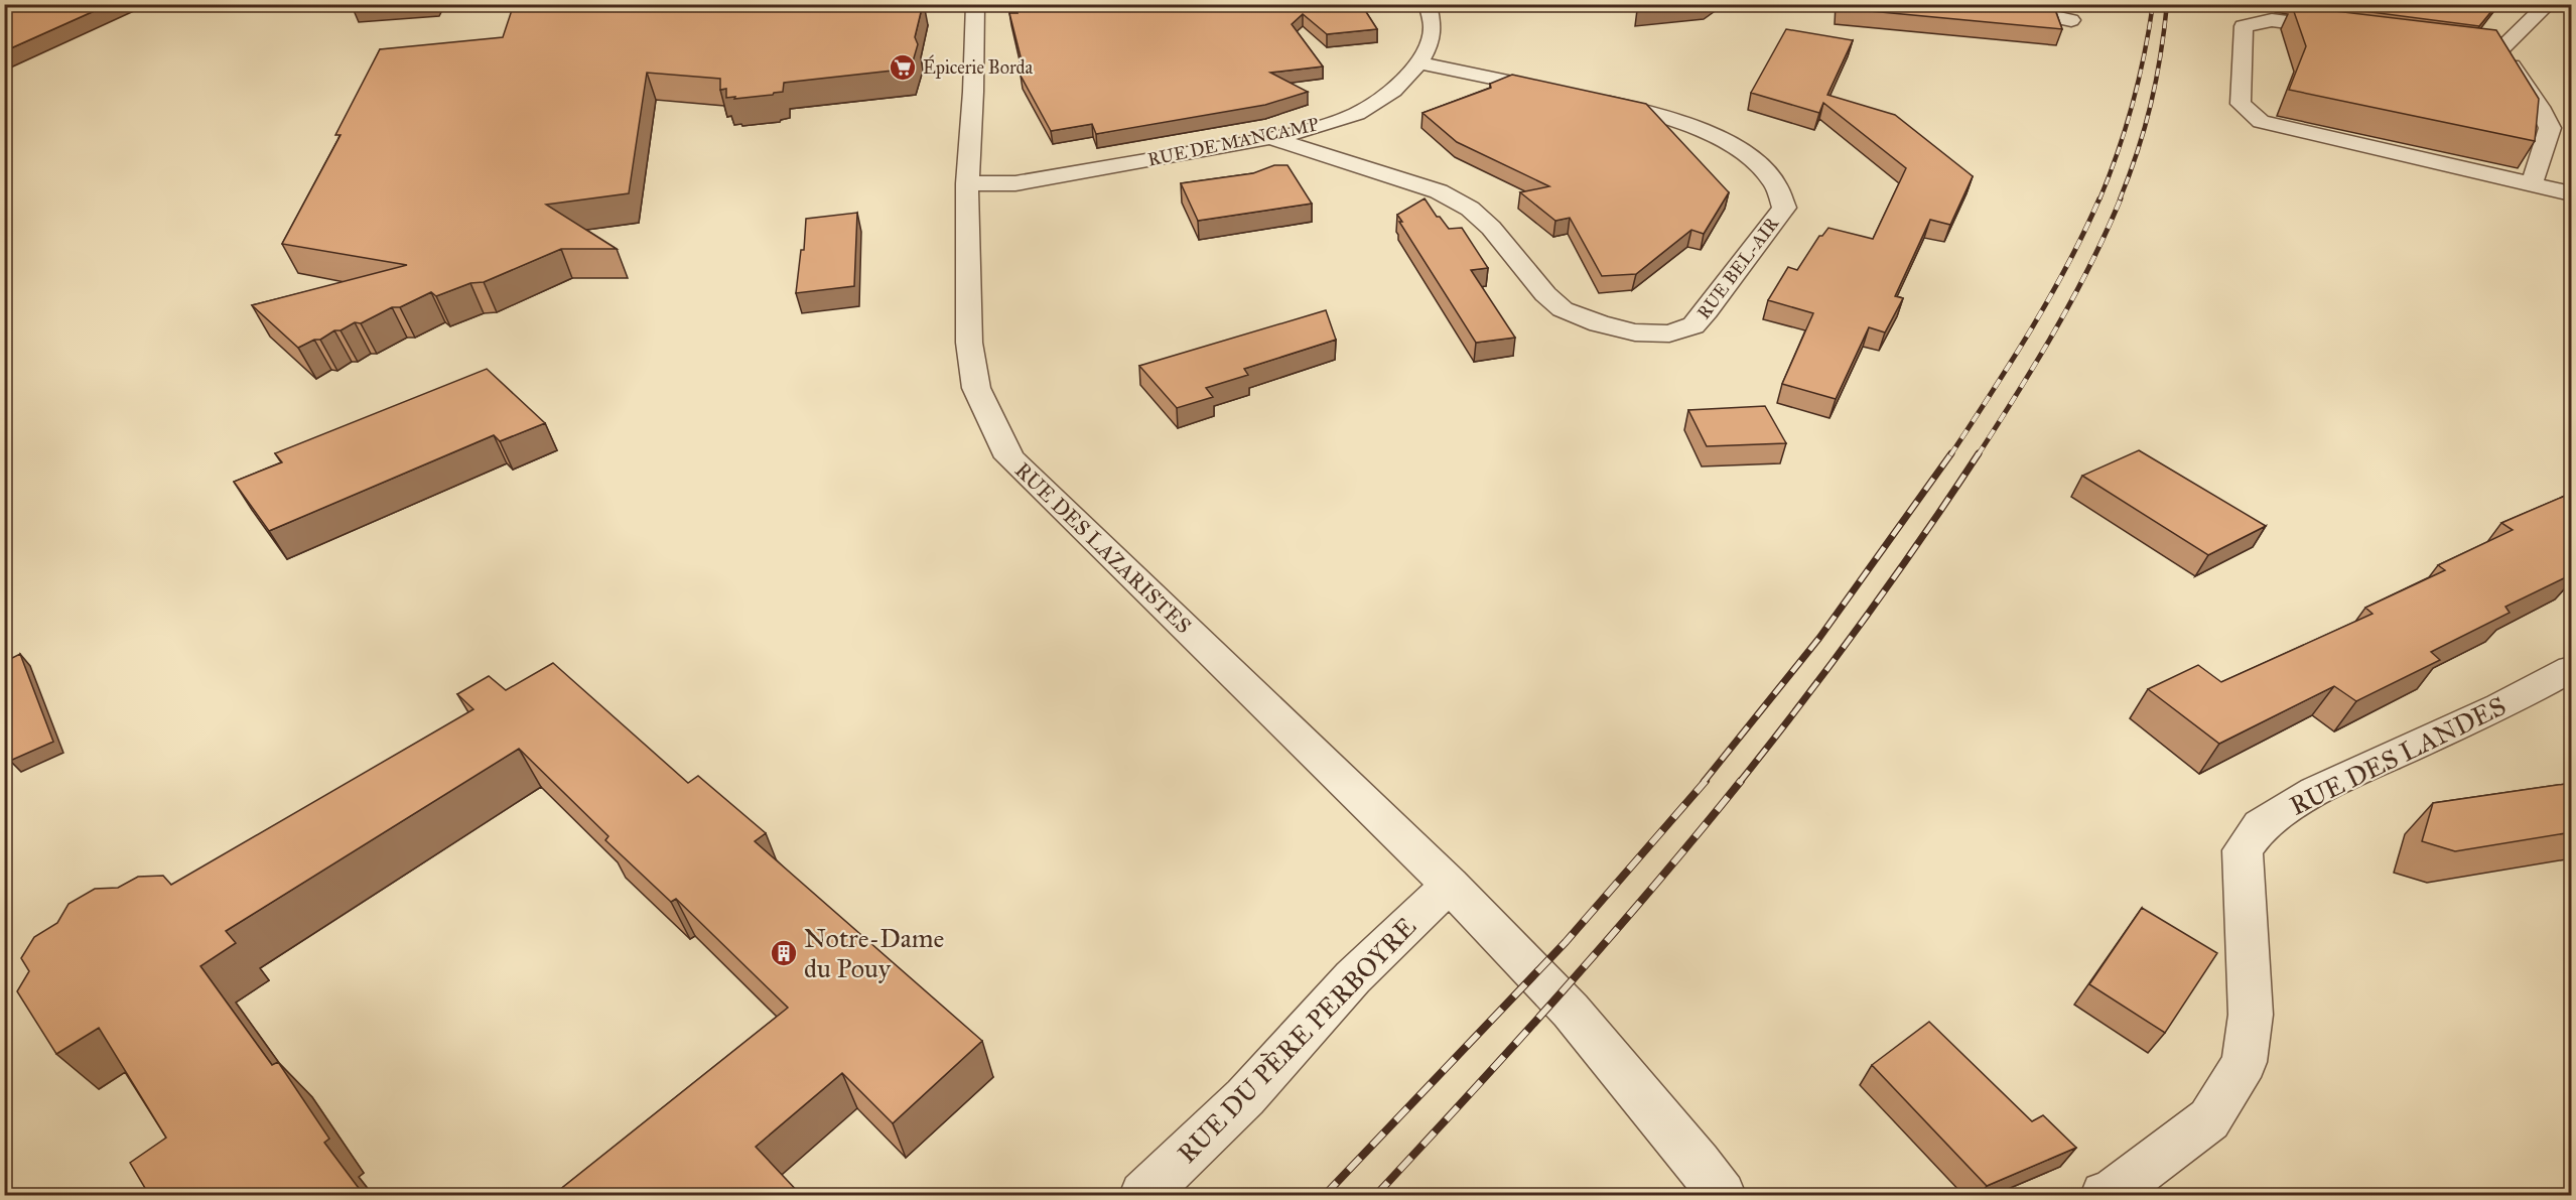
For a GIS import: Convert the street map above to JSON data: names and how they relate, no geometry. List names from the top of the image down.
{
  "streets": {
    "street": [
      "RUE DE MANCAMP",
      "RUE BEL-AIR",
      "RUE DES LAZARISTES",
      "RUE DES LANDES",
      "RUE DU PÈRE PERBOYRE"
    ]
  },
  "crossings": [
    ["RUE DE MANCAMP", "RUE BEL-AIR"],
    ["RUE DE MANCAMP", "RUE DES LAZARISTES"],
    ["RUE DES LAZARISTES", "RUE DU PÈRE PERBOYRE"]
  ],
  "places": {
    "supermarket": ["Épicerie Borda"],
    "building": ["Notre-Dame du Pouy"]
  }
}
